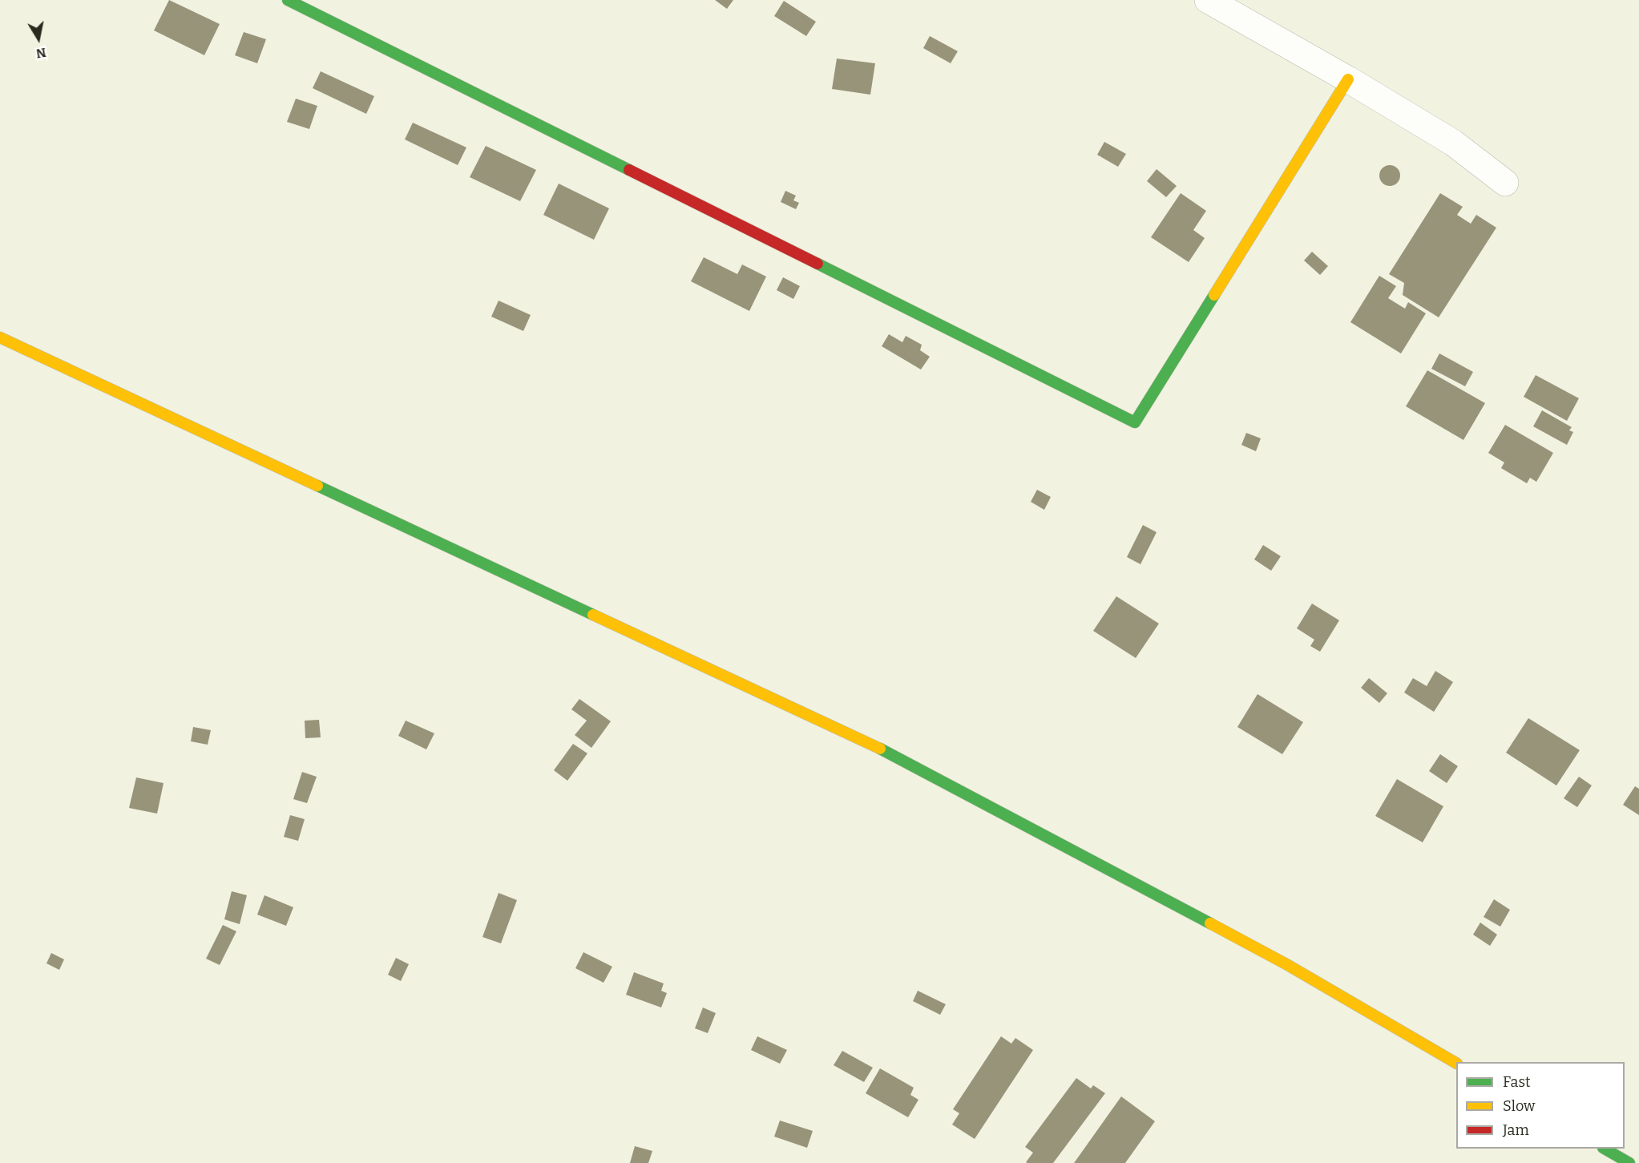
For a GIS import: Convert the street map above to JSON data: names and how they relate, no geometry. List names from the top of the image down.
{
  "legend": ["Fast", "Slow", "Jam"],
  "north": "bottom"
}
